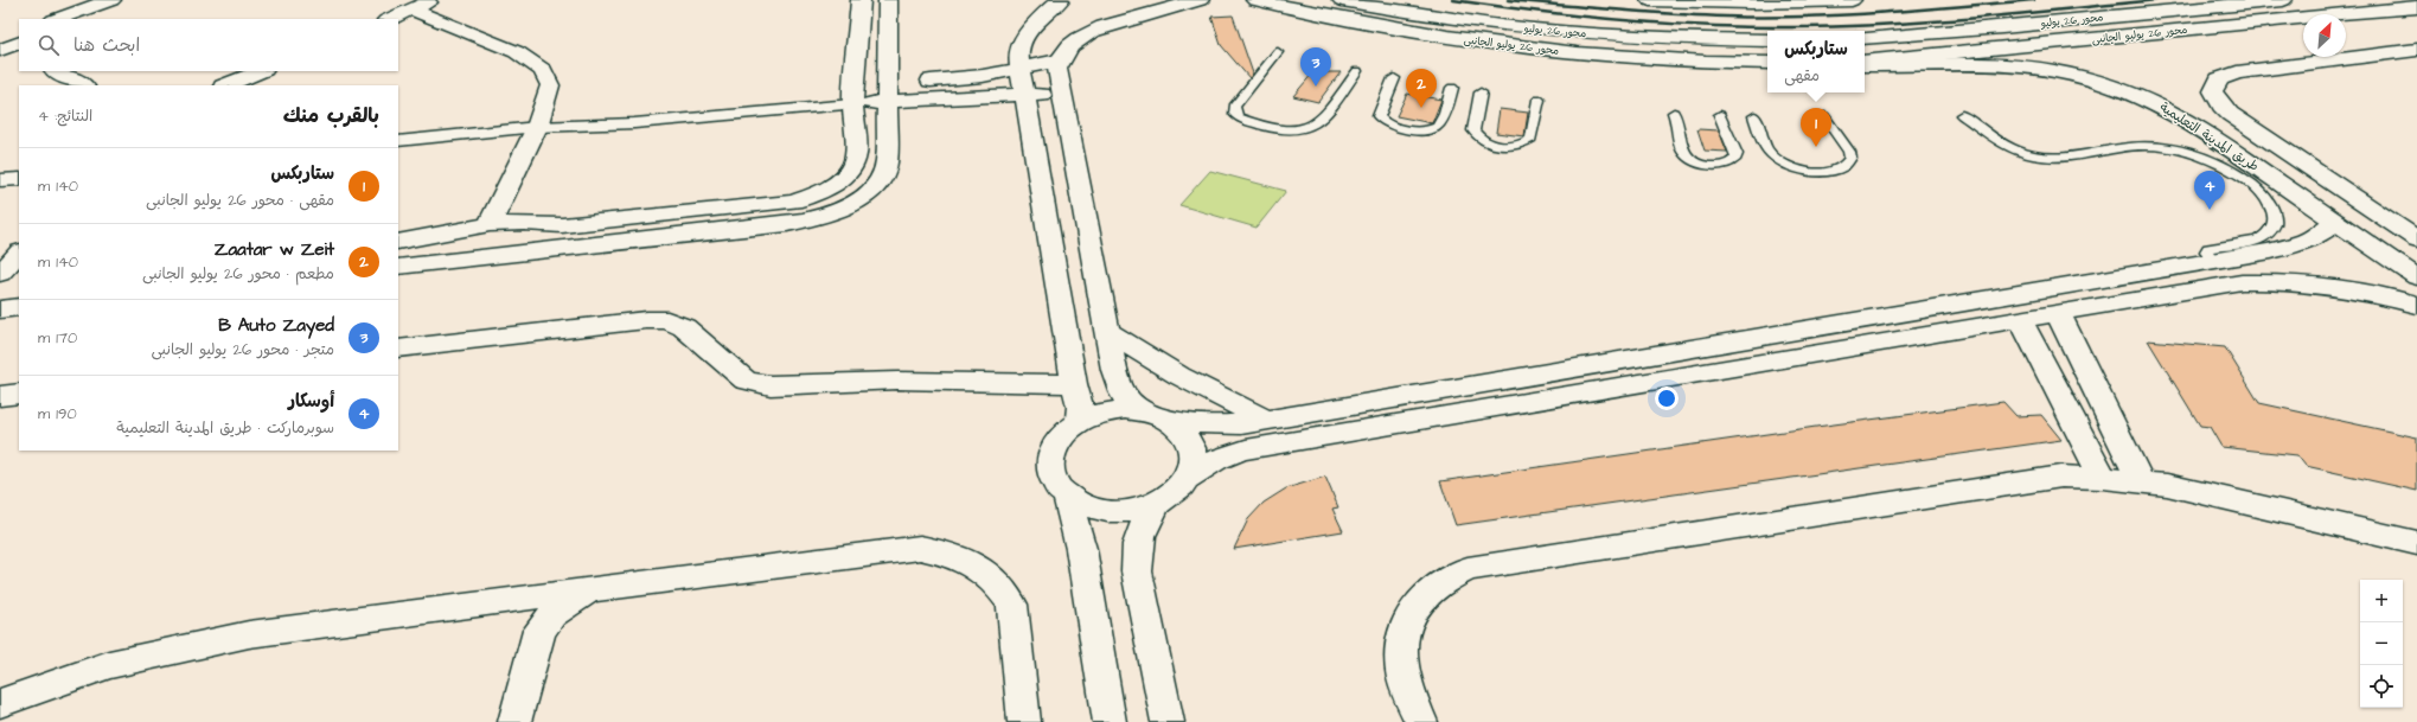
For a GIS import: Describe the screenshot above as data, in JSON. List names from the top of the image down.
{
  "streets": {
    "main road": ["محور 26 يوليو", "محور 26 يوليو الجانبى", "طريق المدينة التعليمية"]
  },
  "north": "top right",
  "page": {
    "search": "ابحث هنا",
    "popup": ["ستاربكس", "مقهى"],
    "pins": [
      "3",
      "2",
      "1",
      "4"
    ],
    "heading": ["بالقرب منك", "النتائج: 4"],
    "list": [
      {
        "mark": "1",
        "name": "ستاربكس",
        "note": "مقهى · محور 26 يوليو الجانبى",
        "value": "140 m"
      },
      {
        "mark": "2",
        "name": "Zaatar w Zeit",
        "note": "مطعم · محور 26 يوليو الجانبى",
        "value": "140 m"
      },
      {
        "mark": "3",
        "name": "B Auto Zayed",
        "note": "متجر · محور 26 يوليو الجانبى",
        "value": "170 m"
      },
      {
        "mark": "4",
        "name": "أوسكار",
        "note": "سوبرماركت · طريق المدينة التعليمية",
        "value": "190 m"
      }
    ],
    "map_buttons": ["+", "−"]
  }
}
